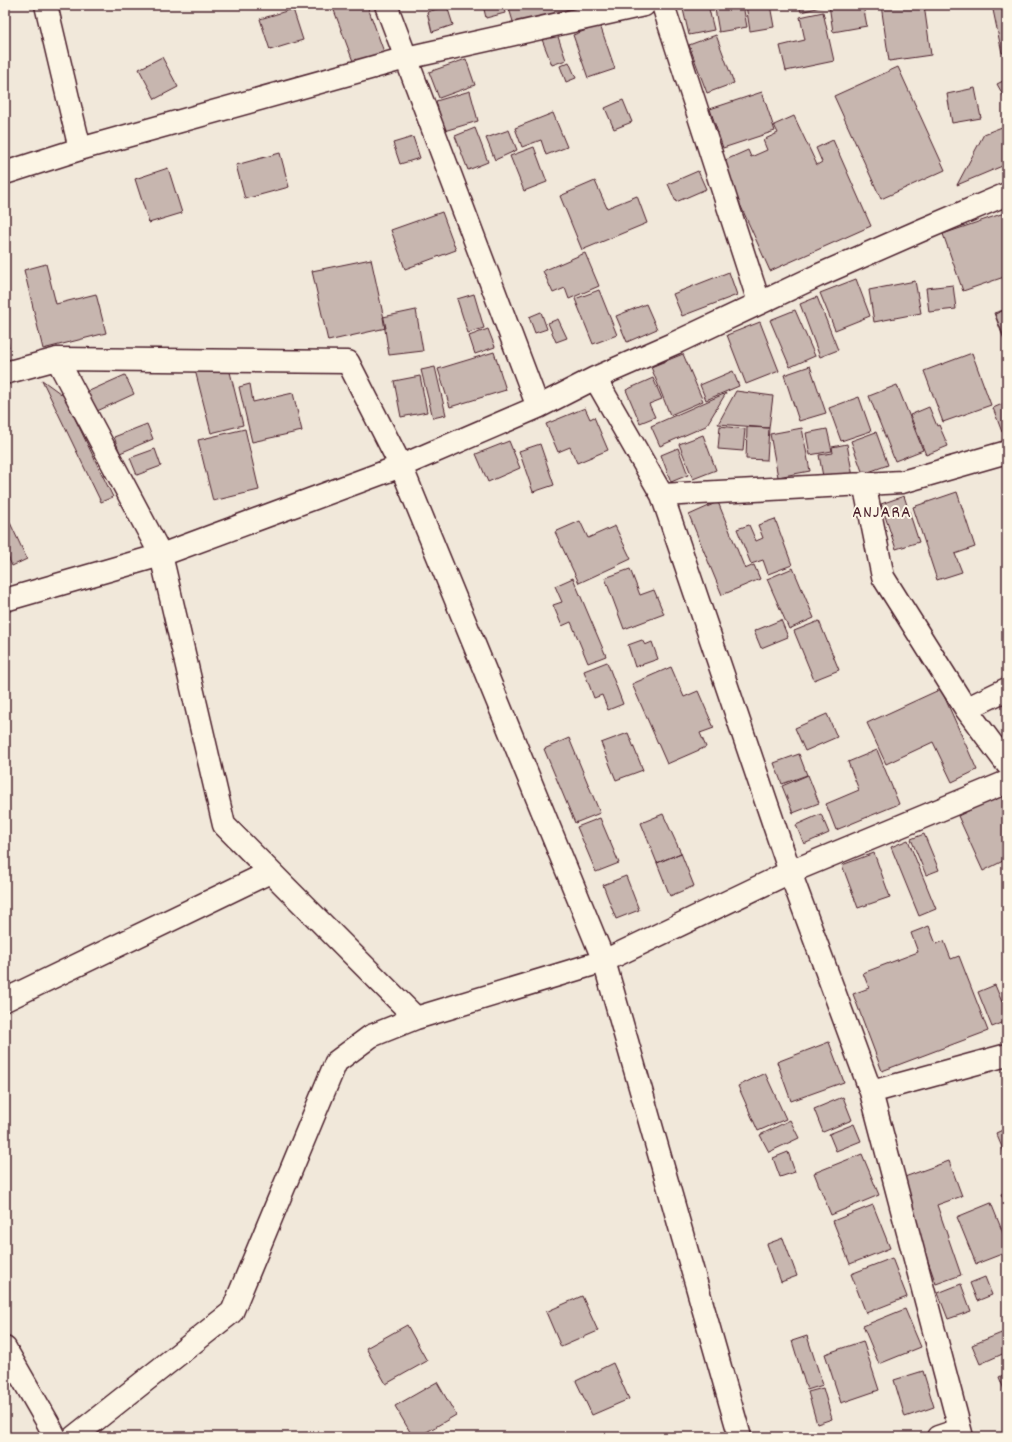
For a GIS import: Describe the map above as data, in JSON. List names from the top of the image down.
{
  "districts": ["ANJARA"]
}
